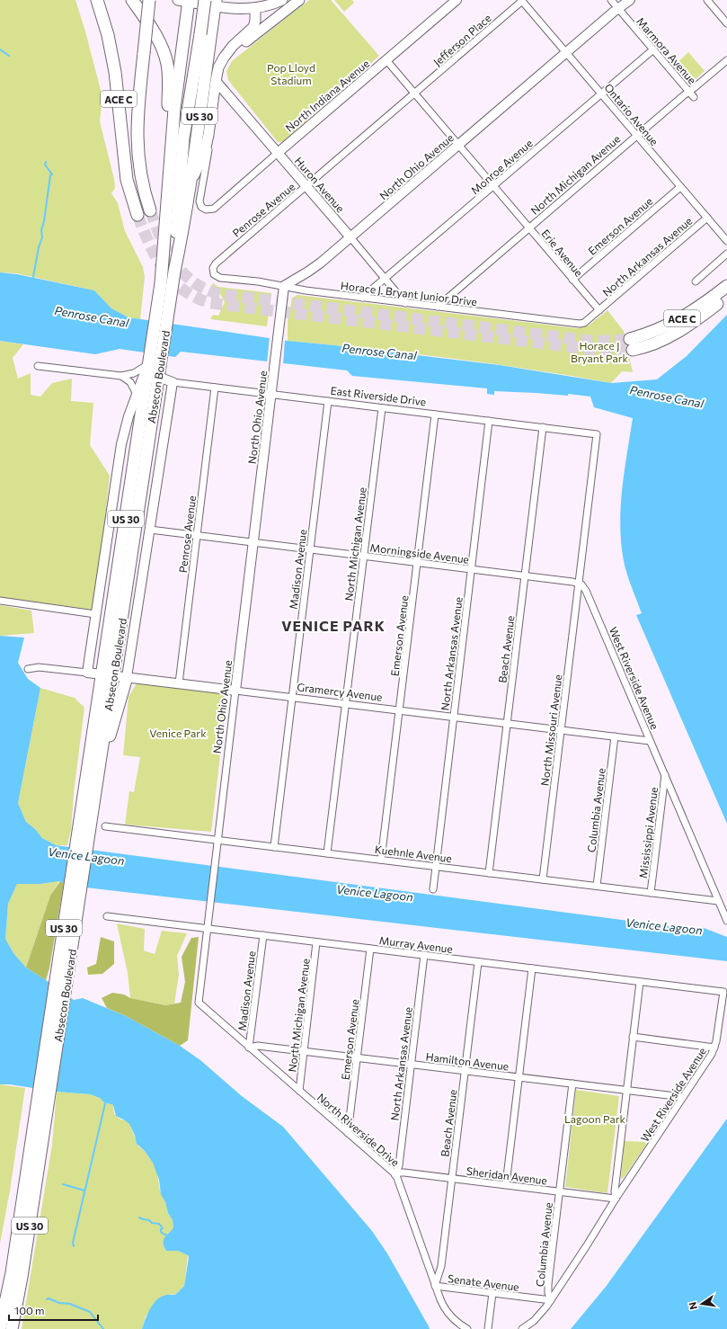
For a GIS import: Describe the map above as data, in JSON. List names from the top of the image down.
{
  "streets": {
    "highway": ["ACE C", "US 30", "Absecon Boulevard"],
    "street": [
      "Jefferson Place",
      "Marmora Avenue",
      "North Indiana Avenue",
      "Ontario Avenue",
      "North Ohio Avenue",
      "Monroe Avenue",
      "North Michigan Avenue",
      "Huron Avenue",
      "Penrose Avenue",
      "Emerson Avenue",
      "Erie Avenue",
      "North Arkansas Avenue",
      "Horace J. Bryant Junior Drive",
      "East Riverside Drive",
      "Morningside Avenue",
      "Madison Avenue",
      "Beach Avenue",
      "West Riverside Avenue",
      "Gramercy Avenue",
      "North Missouri Avenue",
      "Columbia Avenue",
      "Mississippi Avenue",
      "Kuehnle Avenue",
      "Murray Avenue",
      "Hamilton Avenue",
      "North Riverside Drive",
      "Sheridan Avenue",
      "Senate Avenue"
    ]
  },
  "crossings": [
    ["Jefferson Place", "Ontario Avenue"],
    ["Jefferson Place", "Penrose Avenue"],
    ["Jefferson Place", "Erie Avenue"],
    ["Marmora Avenue", "North Ohio Avenue"],
    ["Marmora Avenue", "Monroe Avenue"],
    ["Marmora Avenue", "North Michigan Avenue"],
    ["North Indiana Avenue", "Huron Avenue"],
    ["North Indiana Avenue", "Erie Avenue"],
    ["Ontario Avenue", "North Ohio Avenue"],
    ["Ontario Avenue", "Monroe Avenue"],
    ["Ontario Avenue", "North Michigan Avenue"],
    ["Ontario Avenue", "Emerson Avenue"],
    ["Ontario Avenue", "North Arkansas Avenue"],
    ["North Ohio Avenue", "Huron Avenue"],
    ["North Ohio Avenue", "Erie Avenue"],
    ["North Ohio Avenue", "Horace J. Bryant Junior Drive"],
    ["North Ohio Avenue", "East Riverside Drive"],
    ["North Ohio Avenue", "Morningside Avenue"],
    ["North Ohio Avenue", "Gramercy Avenue"],
    ["North Ohio Avenue", "Kuehnle Avenue"],
    ["North Ohio Avenue", "Murray Avenue"],
    ["North Ohio Avenue", "North Riverside Drive"],
    ["Monroe Avenue", "Huron Avenue"],
    ["Monroe Avenue", "Erie Avenue"],
    ["Monroe Avenue", "Horace J. Bryant Junior Drive"],
    ["North Michigan Avenue", "Erie Avenue"],
    ["North Michigan Avenue", "Horace J. Bryant Junior Drive"],
    ["North Michigan Avenue", "East Riverside Drive"],
    ["North Michigan Avenue", "Morningside Avenue"],
    ["North Michigan Avenue", "Gramercy Avenue"],
    ["North Michigan Avenue", "Kuehnle Avenue"],
    ["North Michigan Avenue", "Murray Avenue"],
    ["North Michigan Avenue", "Hamilton Avenue"],
    ["North Michigan Avenue", "North Riverside Drive"],
    ["Huron Avenue", "Penrose Avenue"],
    ["Huron Avenue", "Horace J. Bryant Junior Drive"],
    ["Penrose Avenue", "Erie Avenue"],
    ["Penrose Avenue", "Horace J. Bryant Junior Drive"],
    ["Penrose Avenue", "East Riverside Drive"],
    ["Penrose Avenue", "Morningside Avenue"],
    ["Penrose Avenue", "Gramercy Avenue"],
    ["Emerson Avenue", "Erie Avenue"],
    ["Emerson Avenue", "East Riverside Drive"],
    ["Emerson Avenue", "Morningside Avenue"],
    ["Emerson Avenue", "Gramercy Avenue"],
    ["Emerson Avenue", "Kuehnle Avenue"],
    ["Emerson Avenue", "Murray Avenue"],
    ["Emerson Avenue", "Hamilton Avenue"],
    ["Emerson Avenue", "North Riverside Drive"],
    ["Erie Avenue", "North Arkansas Avenue"],
    ["Erie Avenue", "Horace J. Bryant Junior Drive"],
    ["North Arkansas Avenue", "Horace J. Bryant Junior Drive"],
    ["North Arkansas Avenue", "East Riverside Drive"],
    ["North Arkansas Avenue", "Morningside Avenue"],
    ["North Arkansas Avenue", "Gramercy Avenue"],
    ["North Arkansas Avenue", "Kuehnle Avenue"],
    ["North Arkansas Avenue", "Murray Avenue"],
    ["North Arkansas Avenue", "Hamilton Avenue"],
    ["North Arkansas Avenue", "North Riverside Drive"],
    ["North Arkansas Avenue", "Sheridan Avenue"],
    ["Absecon Boulevard", "East Riverside Drive"],
    ["Absecon Boulevard", "Morningside Avenue"],
    ["Absecon Boulevard", "Gramercy Avenue"],
    ["East Riverside Drive", "Morningside Avenue"],
    ["East Riverside Drive", "Madison Avenue"],
    ["East Riverside Drive", "Beach Avenue"],
    ["East Riverside Drive", "West Riverside Avenue"],
    ["East Riverside Drive", "North Missouri Avenue"],
    ["Morningside Avenue", "Madison Avenue"],
    ["Morningside Avenue", "Beach Avenue"],
    ["Morningside Avenue", "West Riverside Avenue"],
    ["Morningside Avenue", "North Missouri Avenue"],
    ["Madison Avenue", "Gramercy Avenue"],
    ["Madison Avenue", "Kuehnle Avenue"],
    ["Madison Avenue", "Murray Avenue"],
    ["Madison Avenue", "Hamilton Avenue"],
    ["Madison Avenue", "North Riverside Drive"],
    ["Beach Avenue", "Gramercy Avenue"],
    ["Beach Avenue", "Kuehnle Avenue"],
    ["Beach Avenue", "Murray Avenue"],
    ["Beach Avenue", "Hamilton Avenue"],
    ["Beach Avenue", "North Riverside Drive"],
    ["Beach Avenue", "Sheridan Avenue"],
    ["Beach Avenue", "Senate Avenue"],
    ["West Riverside Avenue", "Gramercy Avenue"],
    ["West Riverside Avenue", "North Missouri Avenue"],
    ["West Riverside Avenue", "Columbia Avenue"],
    ["West Riverside Avenue", "Mississippi Avenue"],
    ["West Riverside Avenue", "Kuehnle Avenue"],
    ["West Riverside Avenue", "Murray Avenue"],
    ["West Riverside Avenue", "Hamilton Avenue"],
    ["West Riverside Avenue", "Sheridan Avenue"],
    ["West Riverside Avenue", "Senate Avenue"],
    ["Gramercy Avenue", "North Missouri Avenue"],
    ["Gramercy Avenue", "Columbia Avenue"],
    ["North Missouri Avenue", "Kuehnle Avenue"],
    ["Columbia Avenue", "Kuehnle Avenue"],
    ["Columbia Avenue", "Hamilton Avenue"],
    ["Columbia Avenue", "Sheridan Avenue"],
    ["Columbia Avenue", "Senate Avenue"],
    ["Mississippi Avenue", "Kuehnle Avenue"],
    ["Hamilton Avenue", "North Riverside Drive"],
    ["North Riverside Drive", "Sheridan Avenue"],
    ["North Riverside Drive", "Senate Avenue"]
  ],
  "districts": ["VENICE PARK"],
  "water": ["Penrose Canal", "Venice Lagoon"],
  "parks": [
    "Pop Lloyd Stadium",
    "Horace J Bryant Park",
    "Venice Park",
    "Lagoon Park"
  ],
  "scale_bar": "100 m",
  "north": "left"
}
